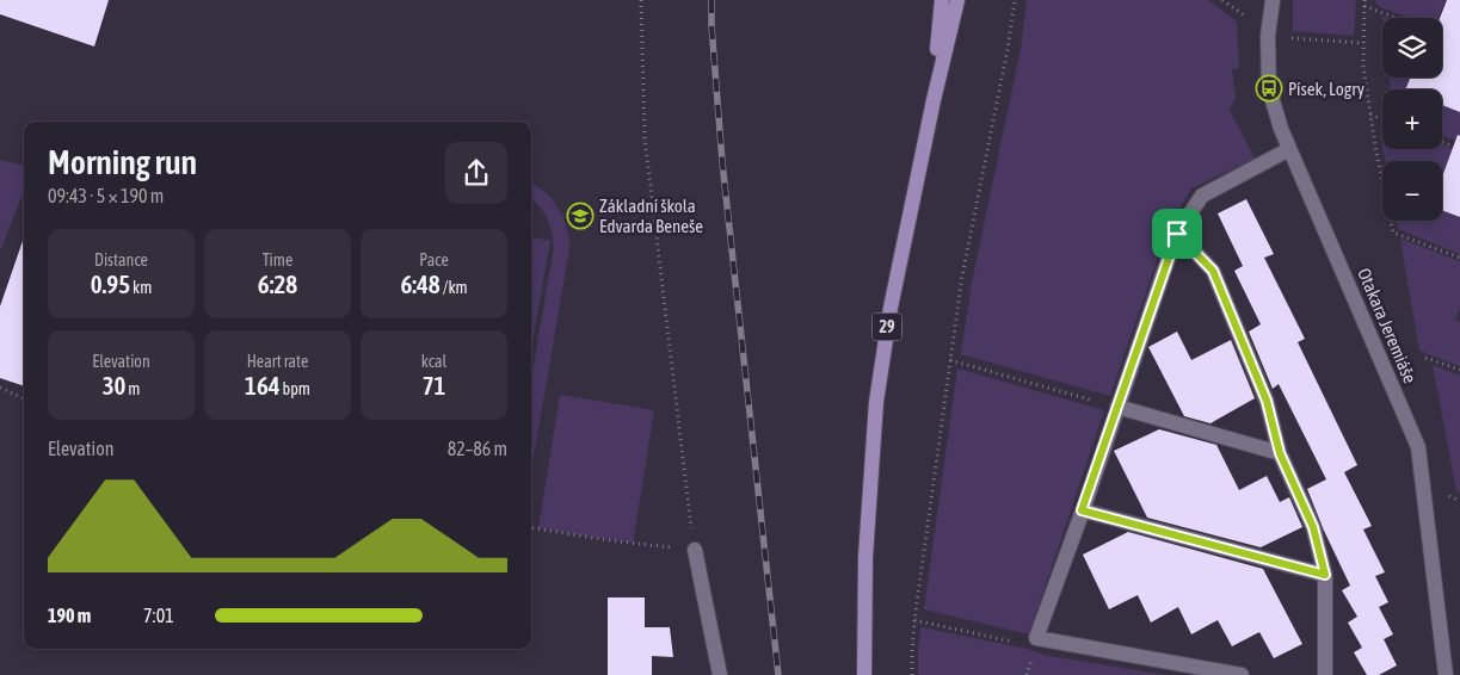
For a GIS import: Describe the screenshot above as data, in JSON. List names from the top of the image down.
{
  "streets": {
    "main road": ["29"],
    "street": ["Otakara Jeremiáše"]
  },
  "places": {
    "bus stop": ["Písek, Logry"],
    "school or university": ["Základní škola Edvarda Beneše"]
  },
  "page": {
    "map_buttons": ["+", "−"],
    "heading": ["Morning run", "09:43 · 5 × 190 m"],
    "stats": [
      ["Distance", "0.95 km"],
      ["Time", "6:28"],
      ["Pace", "6:48 /km"],
      ["Elevation", "30 m"],
      ["Heart rate", "164 bpm"],
      ["kcal", "71"]
    ],
    "chart": ["Elevation", "82–86 m"],
    "list": [
      {
        "name": "190 m",
        "note": "7:01"
      }
    ]
  }
}
